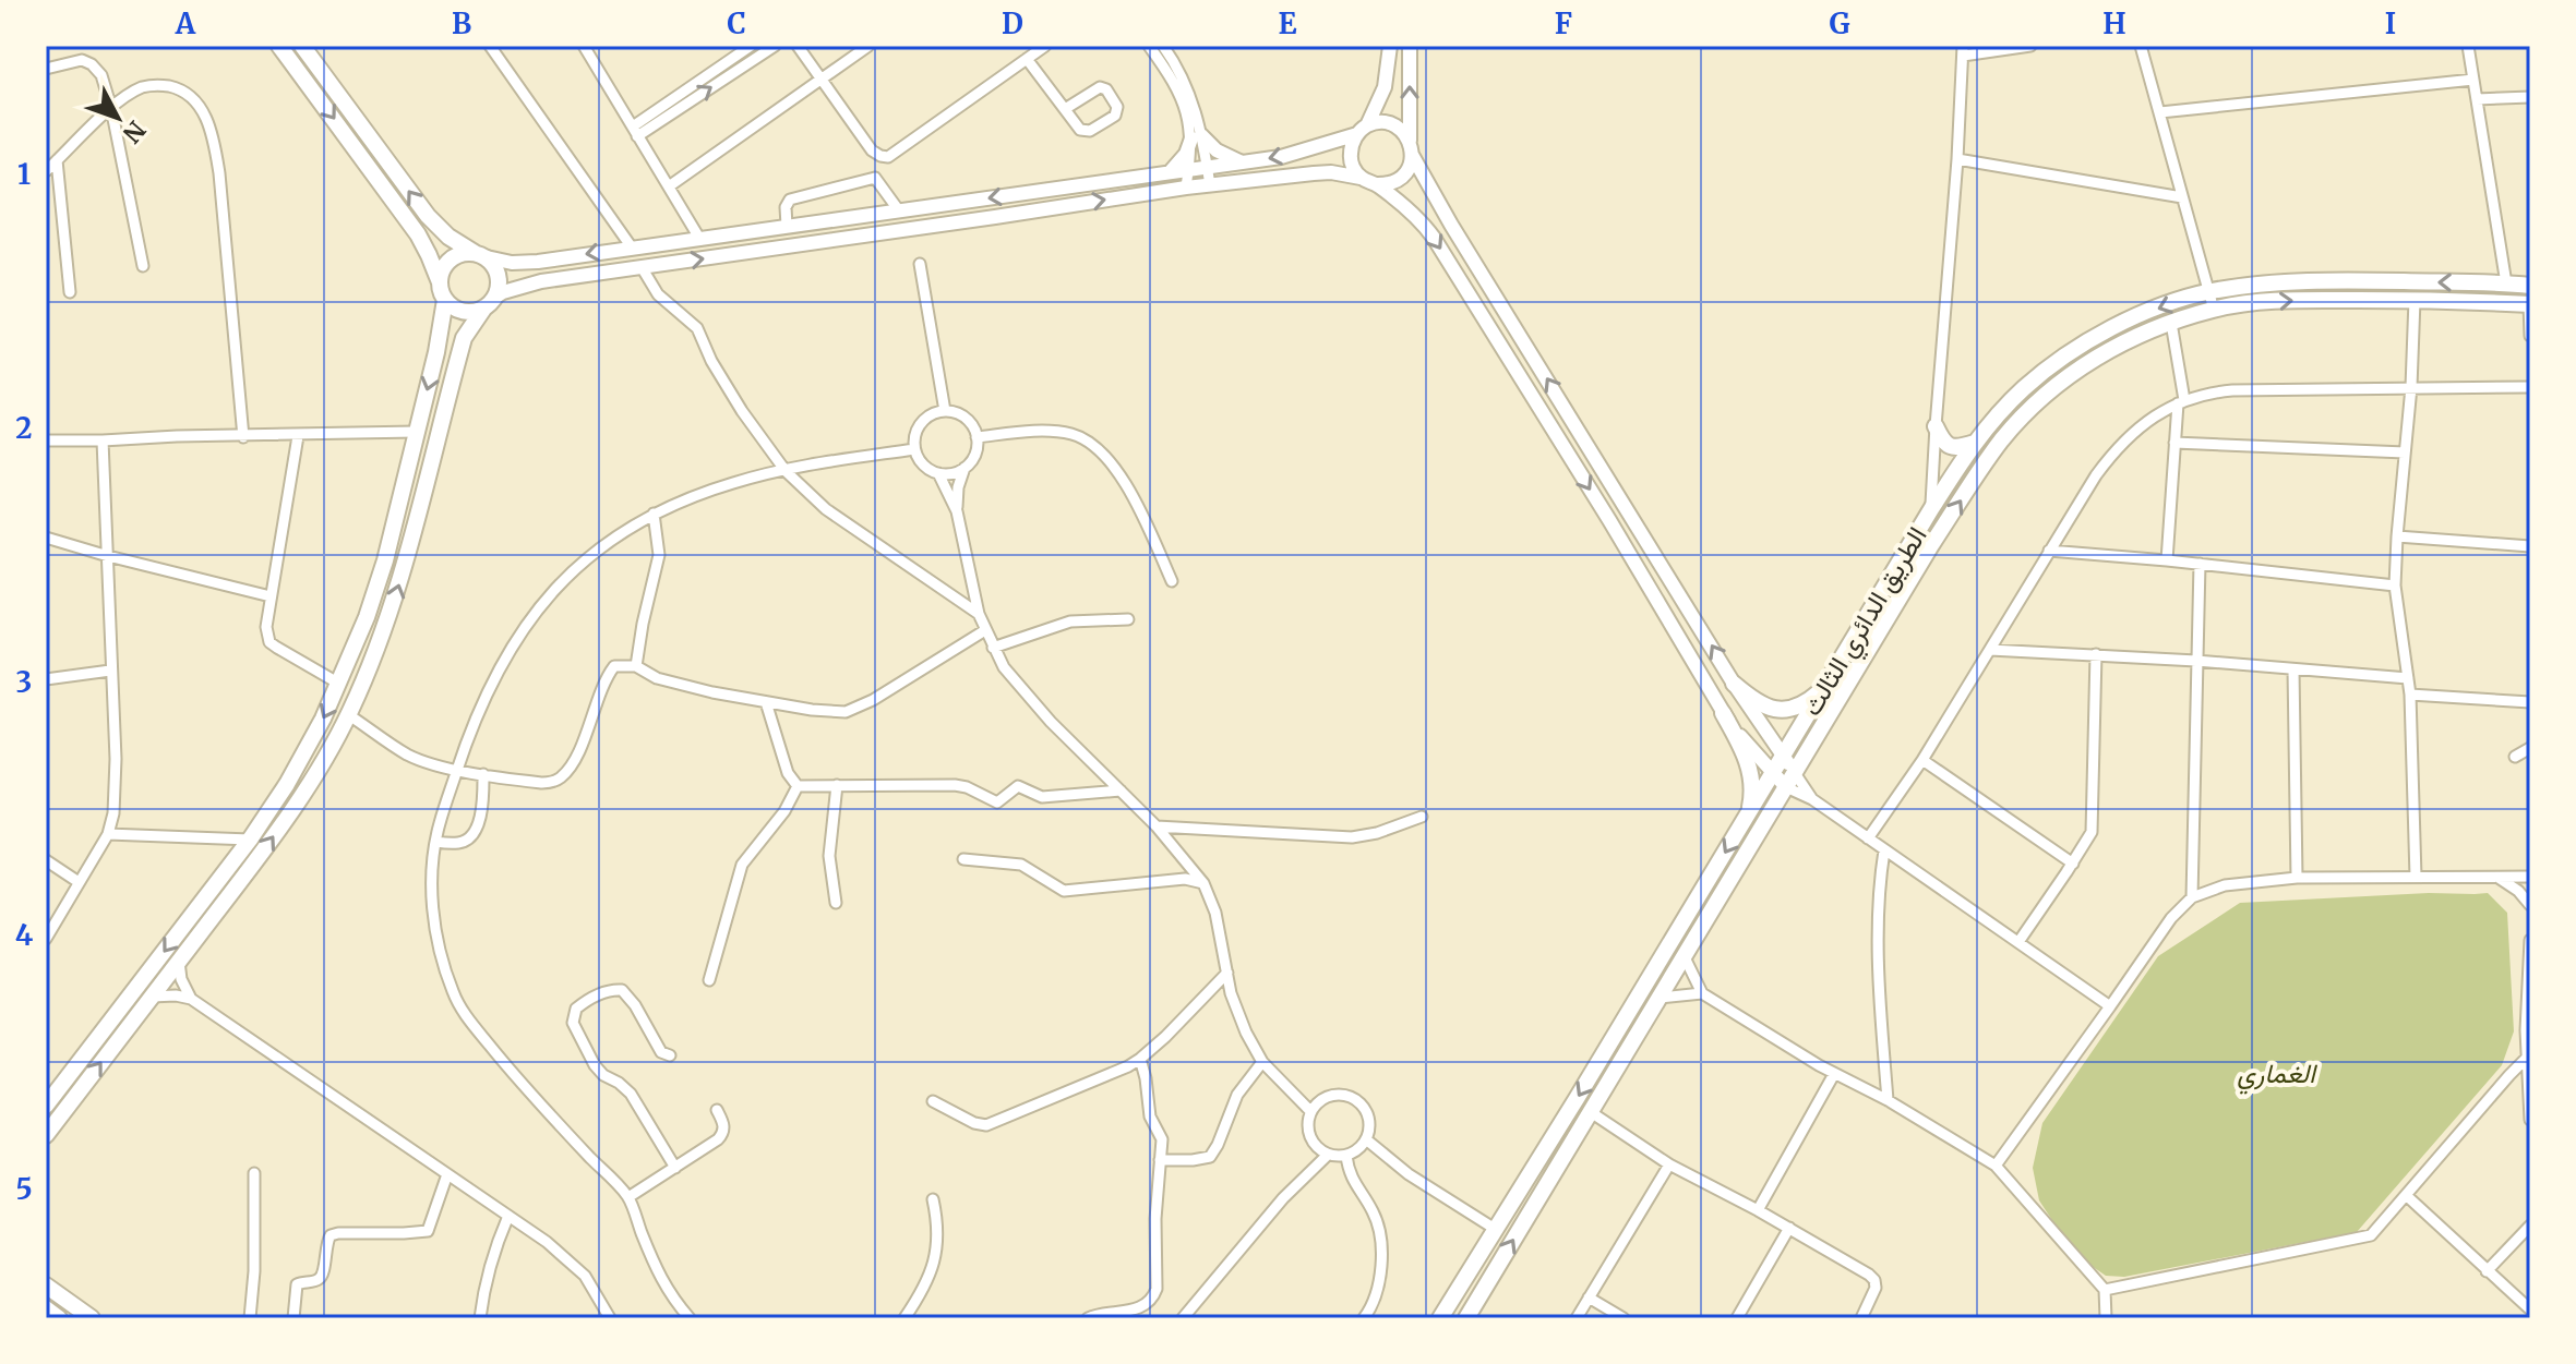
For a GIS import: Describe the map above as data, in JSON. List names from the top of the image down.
{
  "streets": {
    "main road": ["الطريق الدائري الثالث"]
  },
  "parks": ["الغماري"],
  "north": "bottom right",
  "grid": {
    "columns": [
      "A",
      "B",
      "C",
      "D",
      "E",
      "F",
      "G",
      "H",
      "I"
    ],
    "rows": [
      "1",
      "2",
      "3",
      "4",
      "5"
    ]
  }
}
